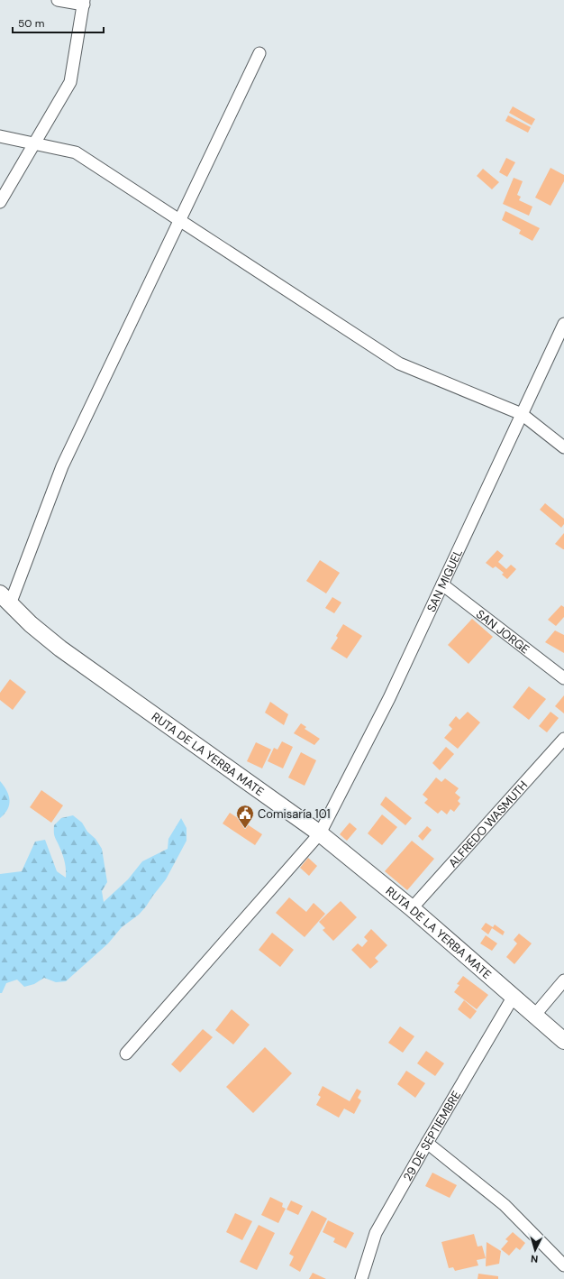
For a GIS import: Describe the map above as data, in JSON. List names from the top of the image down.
{
  "streets": {
    "main road": ["RUTA DE LA YERBA MATE"],
    "street": [
      "SAN MIGUEL",
      "SAN JORGE",
      "ALFREDO WASMUTH",
      "29 DE SEPTIEMBRE"
    ]
  },
  "crossings": [
    ["SAN MIGUEL", "SAN JORGE"],
    ["SAN MIGUEL", "RUTA DE LA YERBA MATE"],
    ["RUTA DE LA YERBA MATE", "ALFREDO WASMUTH"],
    ["RUTA DE LA YERBA MATE", "29 DE SEPTIEMBRE"]
  ],
  "places": {
    "public building": ["Comisaría 101"]
  },
  "scale_bar": "50 m",
  "north": "bottom"
}
